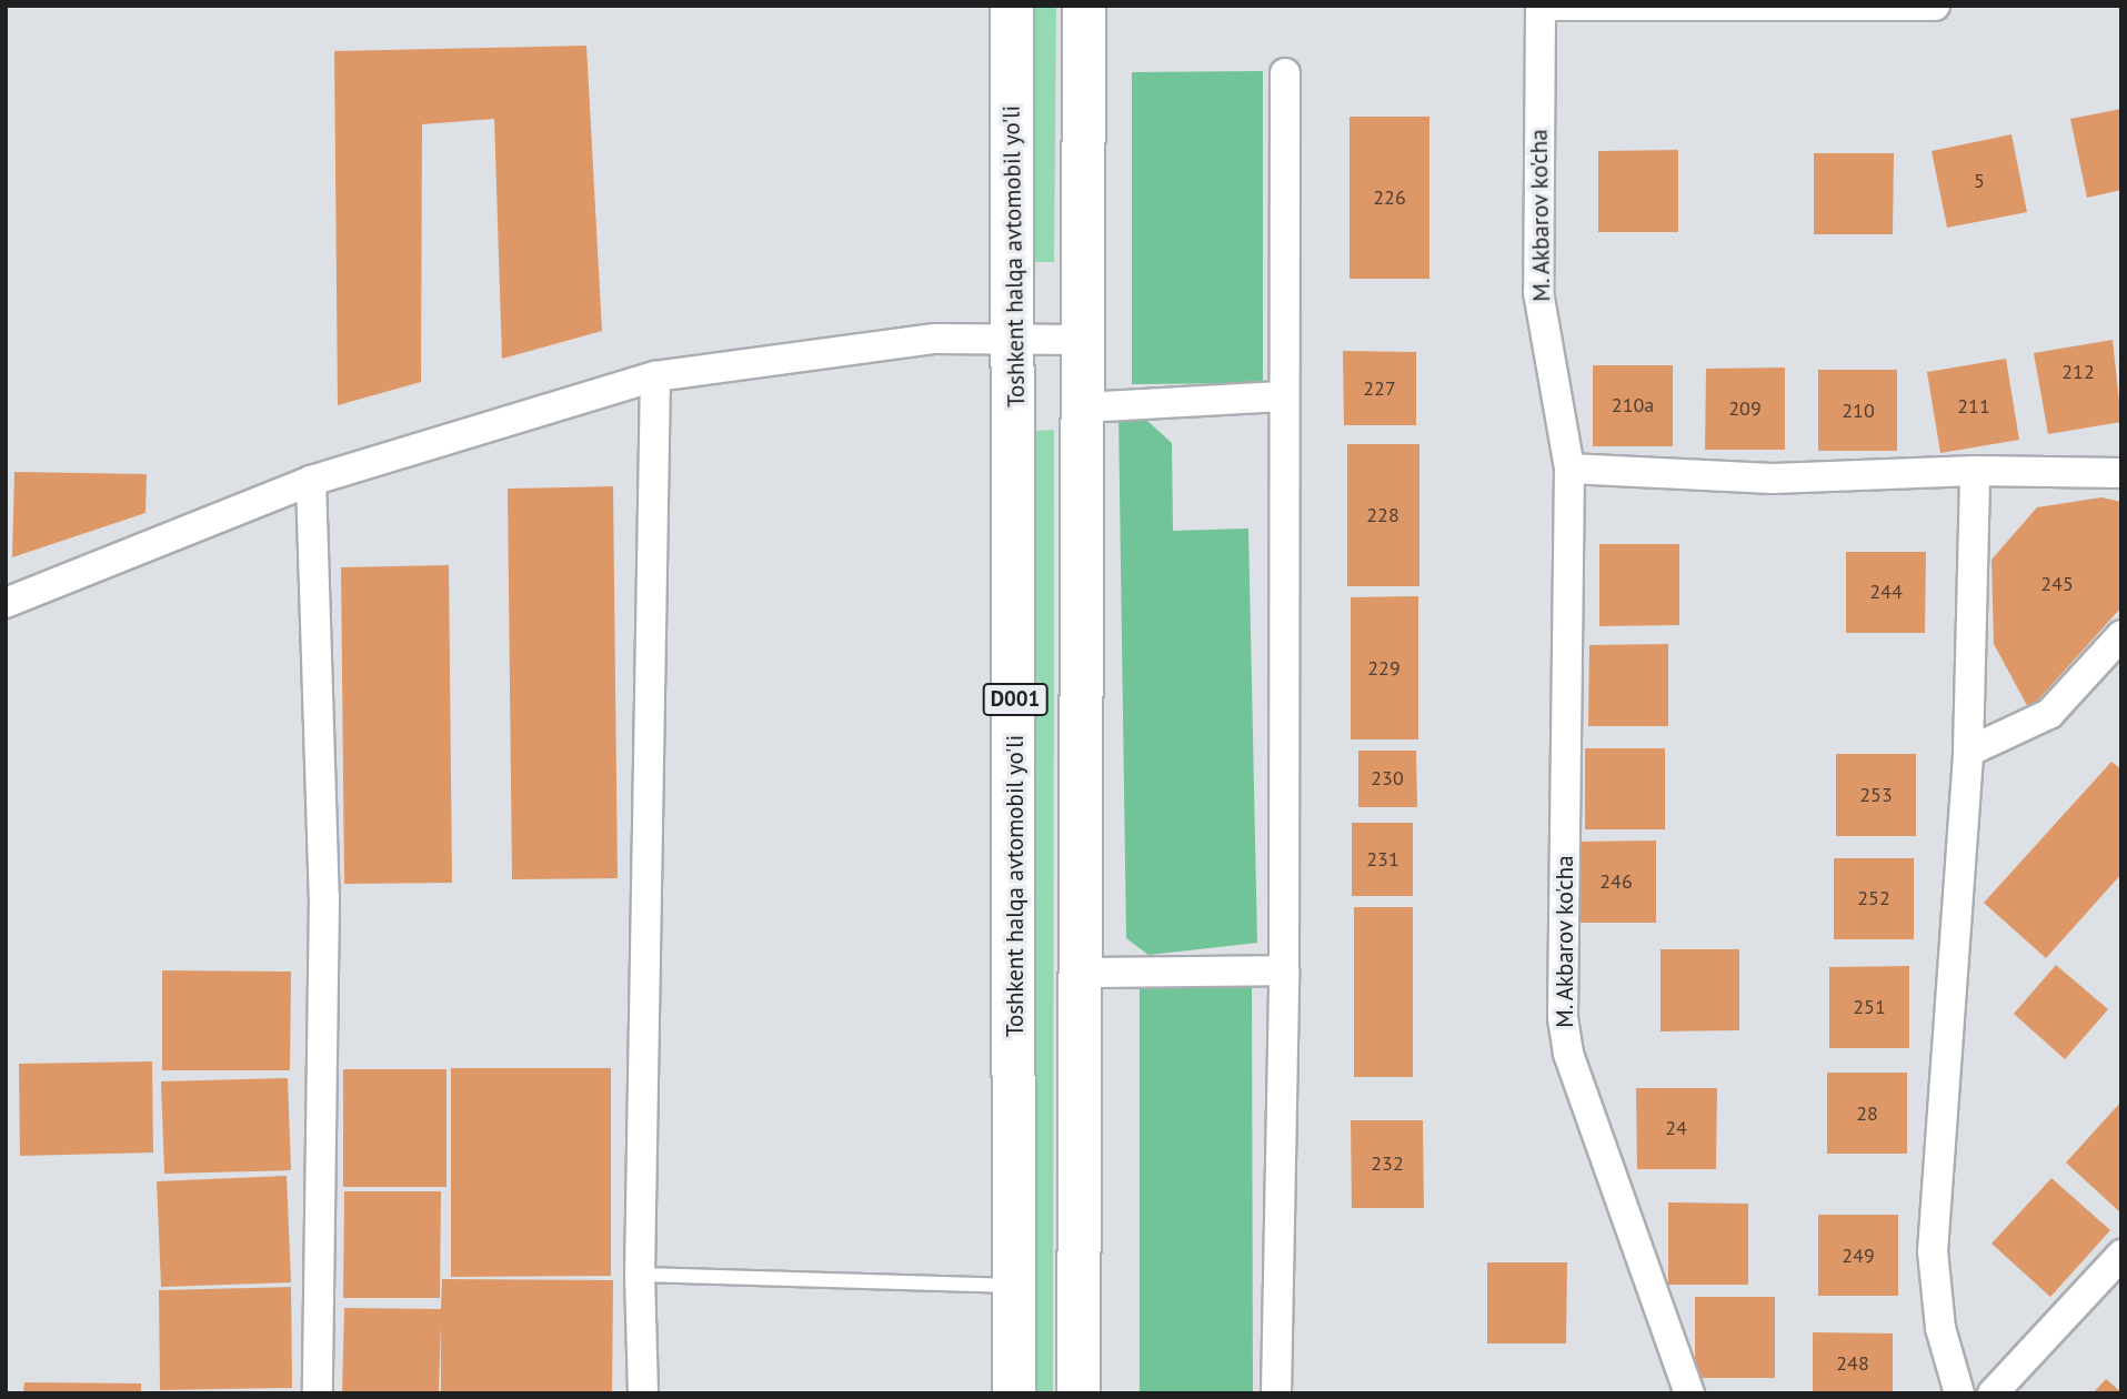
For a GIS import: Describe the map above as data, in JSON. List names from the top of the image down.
{
  "streets": {
    "highway": ["Toshkent halqa avtomobil yo'li", "D001"],
    "street": ["M. Akbarov ko'cha"]
  },
  "house_numbers": [
    "5",
    "226",
    "212",
    "227",
    "210а",
    "211",
    "209",
    "210",
    "228",
    "245",
    "244",
    "229",
    "230",
    "253",
    "231",
    "246",
    "252",
    "251",
    "28",
    "24",
    "232",
    "249",
    "248"
  ]
}
